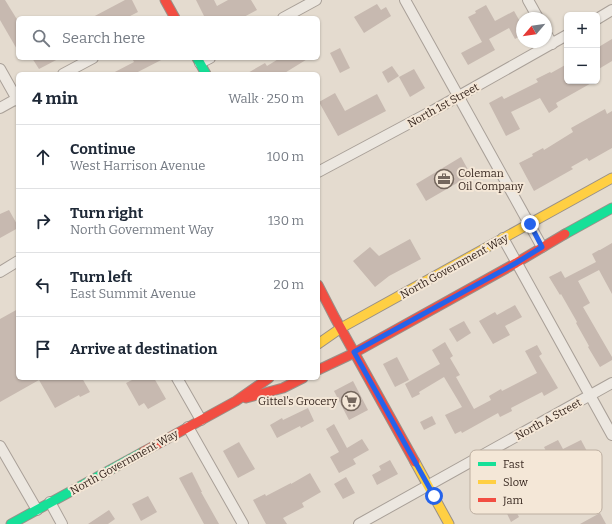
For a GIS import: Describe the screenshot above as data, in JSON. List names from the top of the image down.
{
  "streets": {
    "main road": ["North Government Way"],
    "street": ["North 1st Street", "North A Street"]
  },
  "places": {
    "office": ["Coleman Oil Company"],
    "supermarket": ["Gittel's Grocery"]
  },
  "legend": ["Fast", "Slow", "Jam"],
  "north": "bottom left",
  "page": {
    "map_buttons": ["+", "−"],
    "search": "Search here",
    "heading": ["4 min", "Walk · 250 m"],
    "list": [
      ["Continue", "West Harrison Avenue", "100 m"],
      ["Turn right", "North Government Way", "130 m"],
      ["Turn left", "East Summit Avenue", "20 m"],
      "Arrive at destination"
    ]
  }
}
